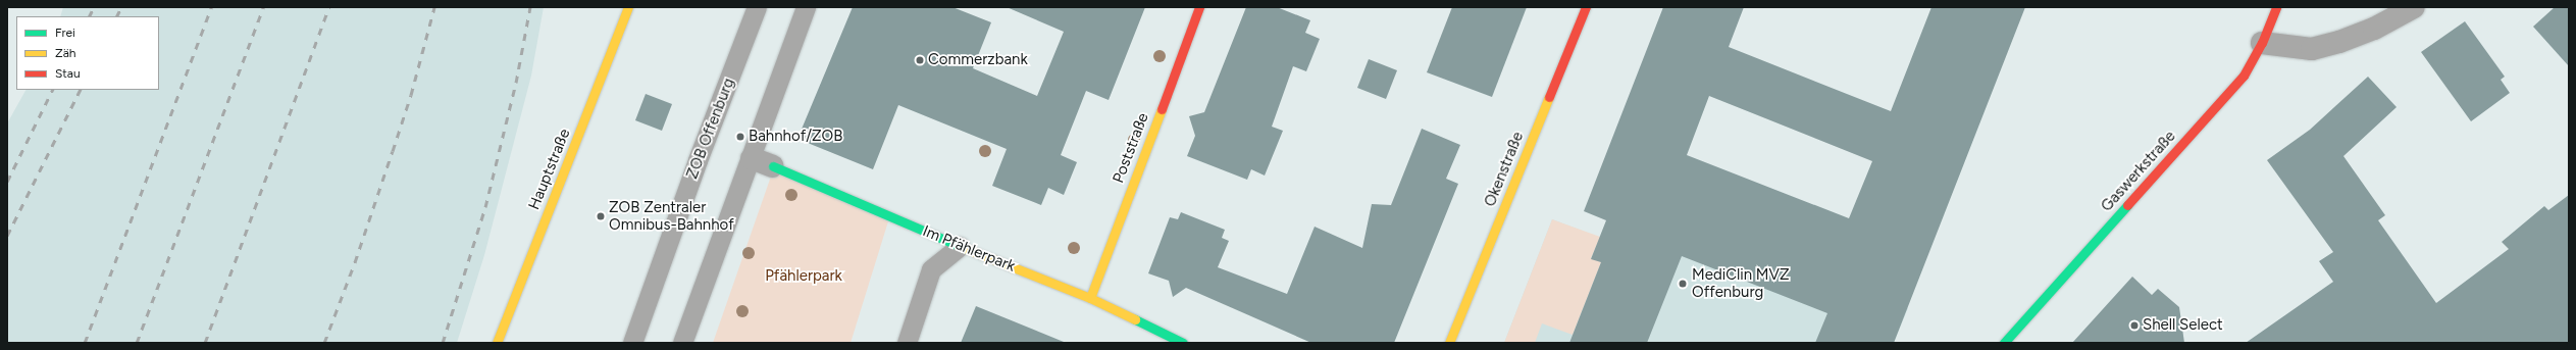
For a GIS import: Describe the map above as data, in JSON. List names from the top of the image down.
{
  "streets": {
    "street": [
      "Poststraße",
      "Hauptstraße",
      "Okenstraße",
      "Gaswerkstraße",
      "Im Pfählerpark"
    ],
    "lane": ["ZOB Offenburg"]
  },
  "crossings": [
    ["Poststraße", "Im Pfählerpark"]
  ],
  "parks": ["Pfählerpark"],
  "places": [
    "Commerzbank",
    "Bahnhof/ZOB",
    "ZOB Zentraler Omnibus-Bahnhof",
    "MediClin MVZ Offenburg",
    "Shell Select"
  ],
  "legend": ["Frei", "Zäh", "Stau"]
}
